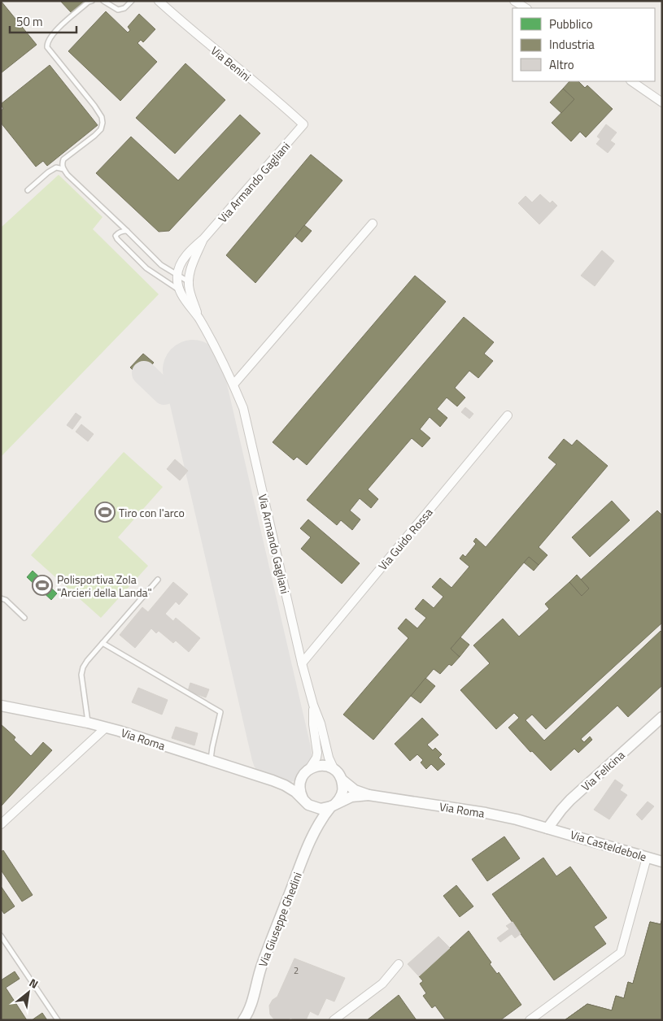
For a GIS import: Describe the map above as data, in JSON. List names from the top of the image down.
{
  "streets": {
    "street": [
      "Via Benini",
      "Via Armando Gagliani",
      "Via Guido Rossa",
      "Via Roma",
      "Via Felicina",
      "Via Casteldebole",
      "Via Giuseppe Ghedini"
    ]
  },
  "crossings": [
    ["Via Benini", "Via Armando Gagliani"],
    ["Via Armando Gagliani", "Via Guido Rossa"],
    ["Via Armando Gagliani", "Via Roma"],
    ["Via Armando Gagliani", "Via Giuseppe Ghedini"],
    ["Via Roma", "Via Felicina"],
    ["Via Roma", "Via Casteldebole"],
    ["Via Roma", "Via Giuseppe Ghedini"],
    ["Via Felicina", "Via Casteldebole"]
  ],
  "places": {
    "sports": ["Tiro con l'arco", "Polisportiva Zola \"Arcieri della Landa\""]
  },
  "house_numbers": ["2"],
  "legend": ["Pubblico", "Industria", "Altro"],
  "scale_bar": "50 m",
  "north": "top right"
}
